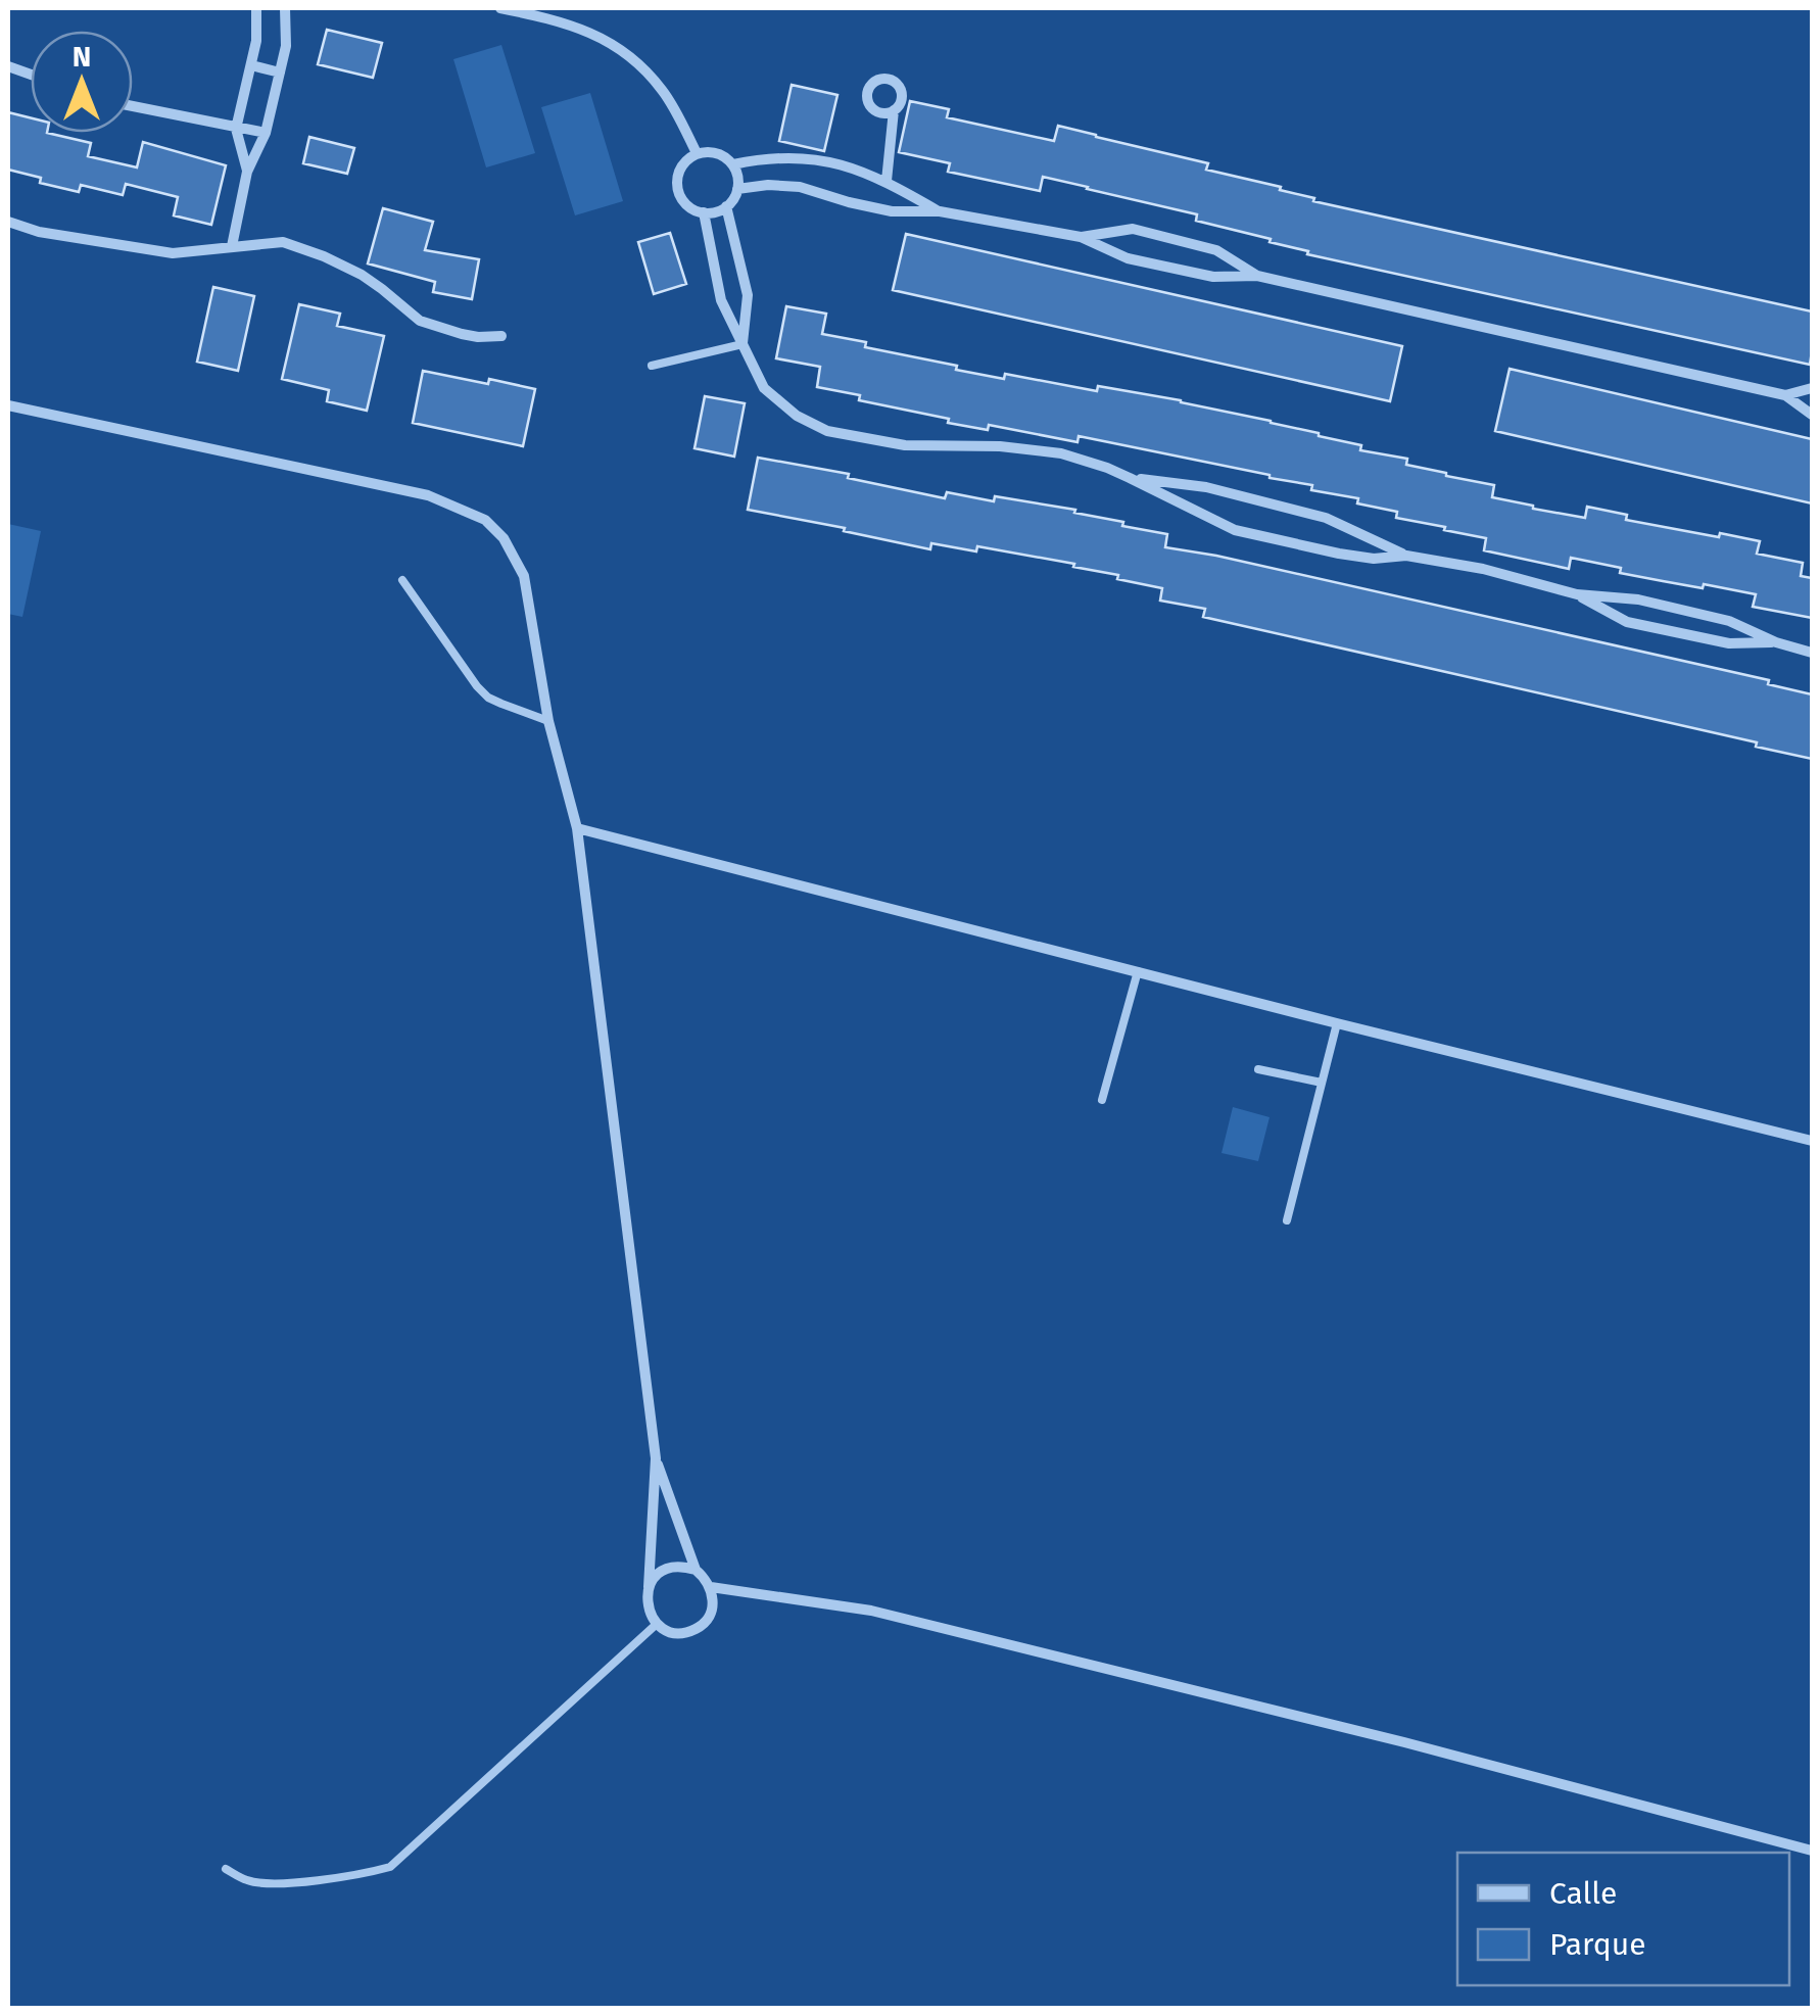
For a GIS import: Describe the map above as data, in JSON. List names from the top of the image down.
{
  "legend": ["Calle", "Parque"],
  "north": "top"
}
